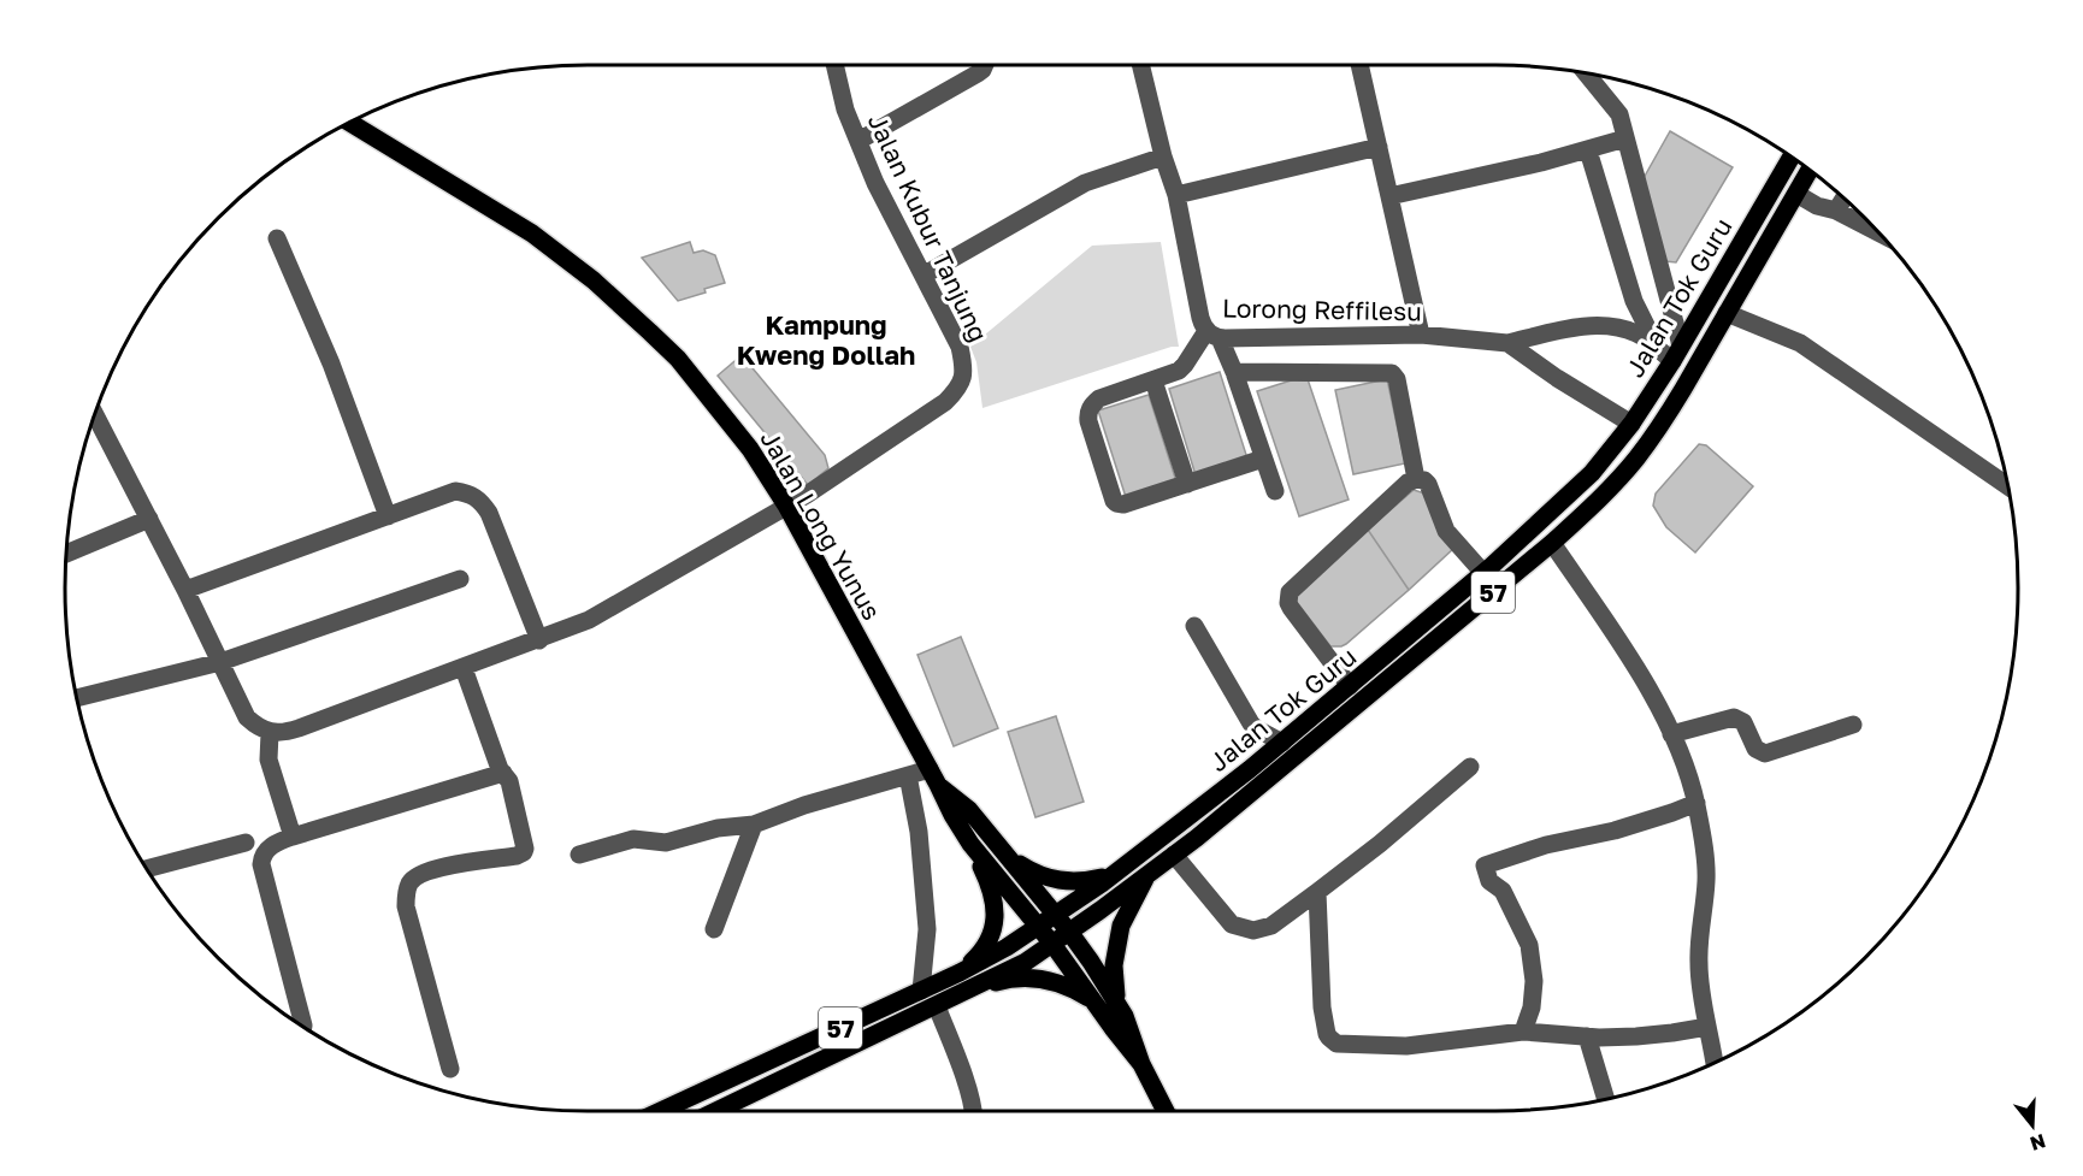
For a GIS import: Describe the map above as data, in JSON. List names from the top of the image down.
{
  "streets": {
    "main road": ["Jalan Tok Guru", "Jalan Long Yunus", "57"],
    "street": ["Jalan Kubur Tanjung", "Lorong Reffilesu"]
  },
  "crossings": [
    ["Jalan Kubur Tanjung", "Jalan Long Yunus"],
    ["Jalan Tok Guru", "Lorong Reffilesu"],
    ["Jalan Tok Guru", "Jalan Long Yunus"]
  ],
  "districts": ["Kampung Kweng Dollah"],
  "north": "bottom"
}
